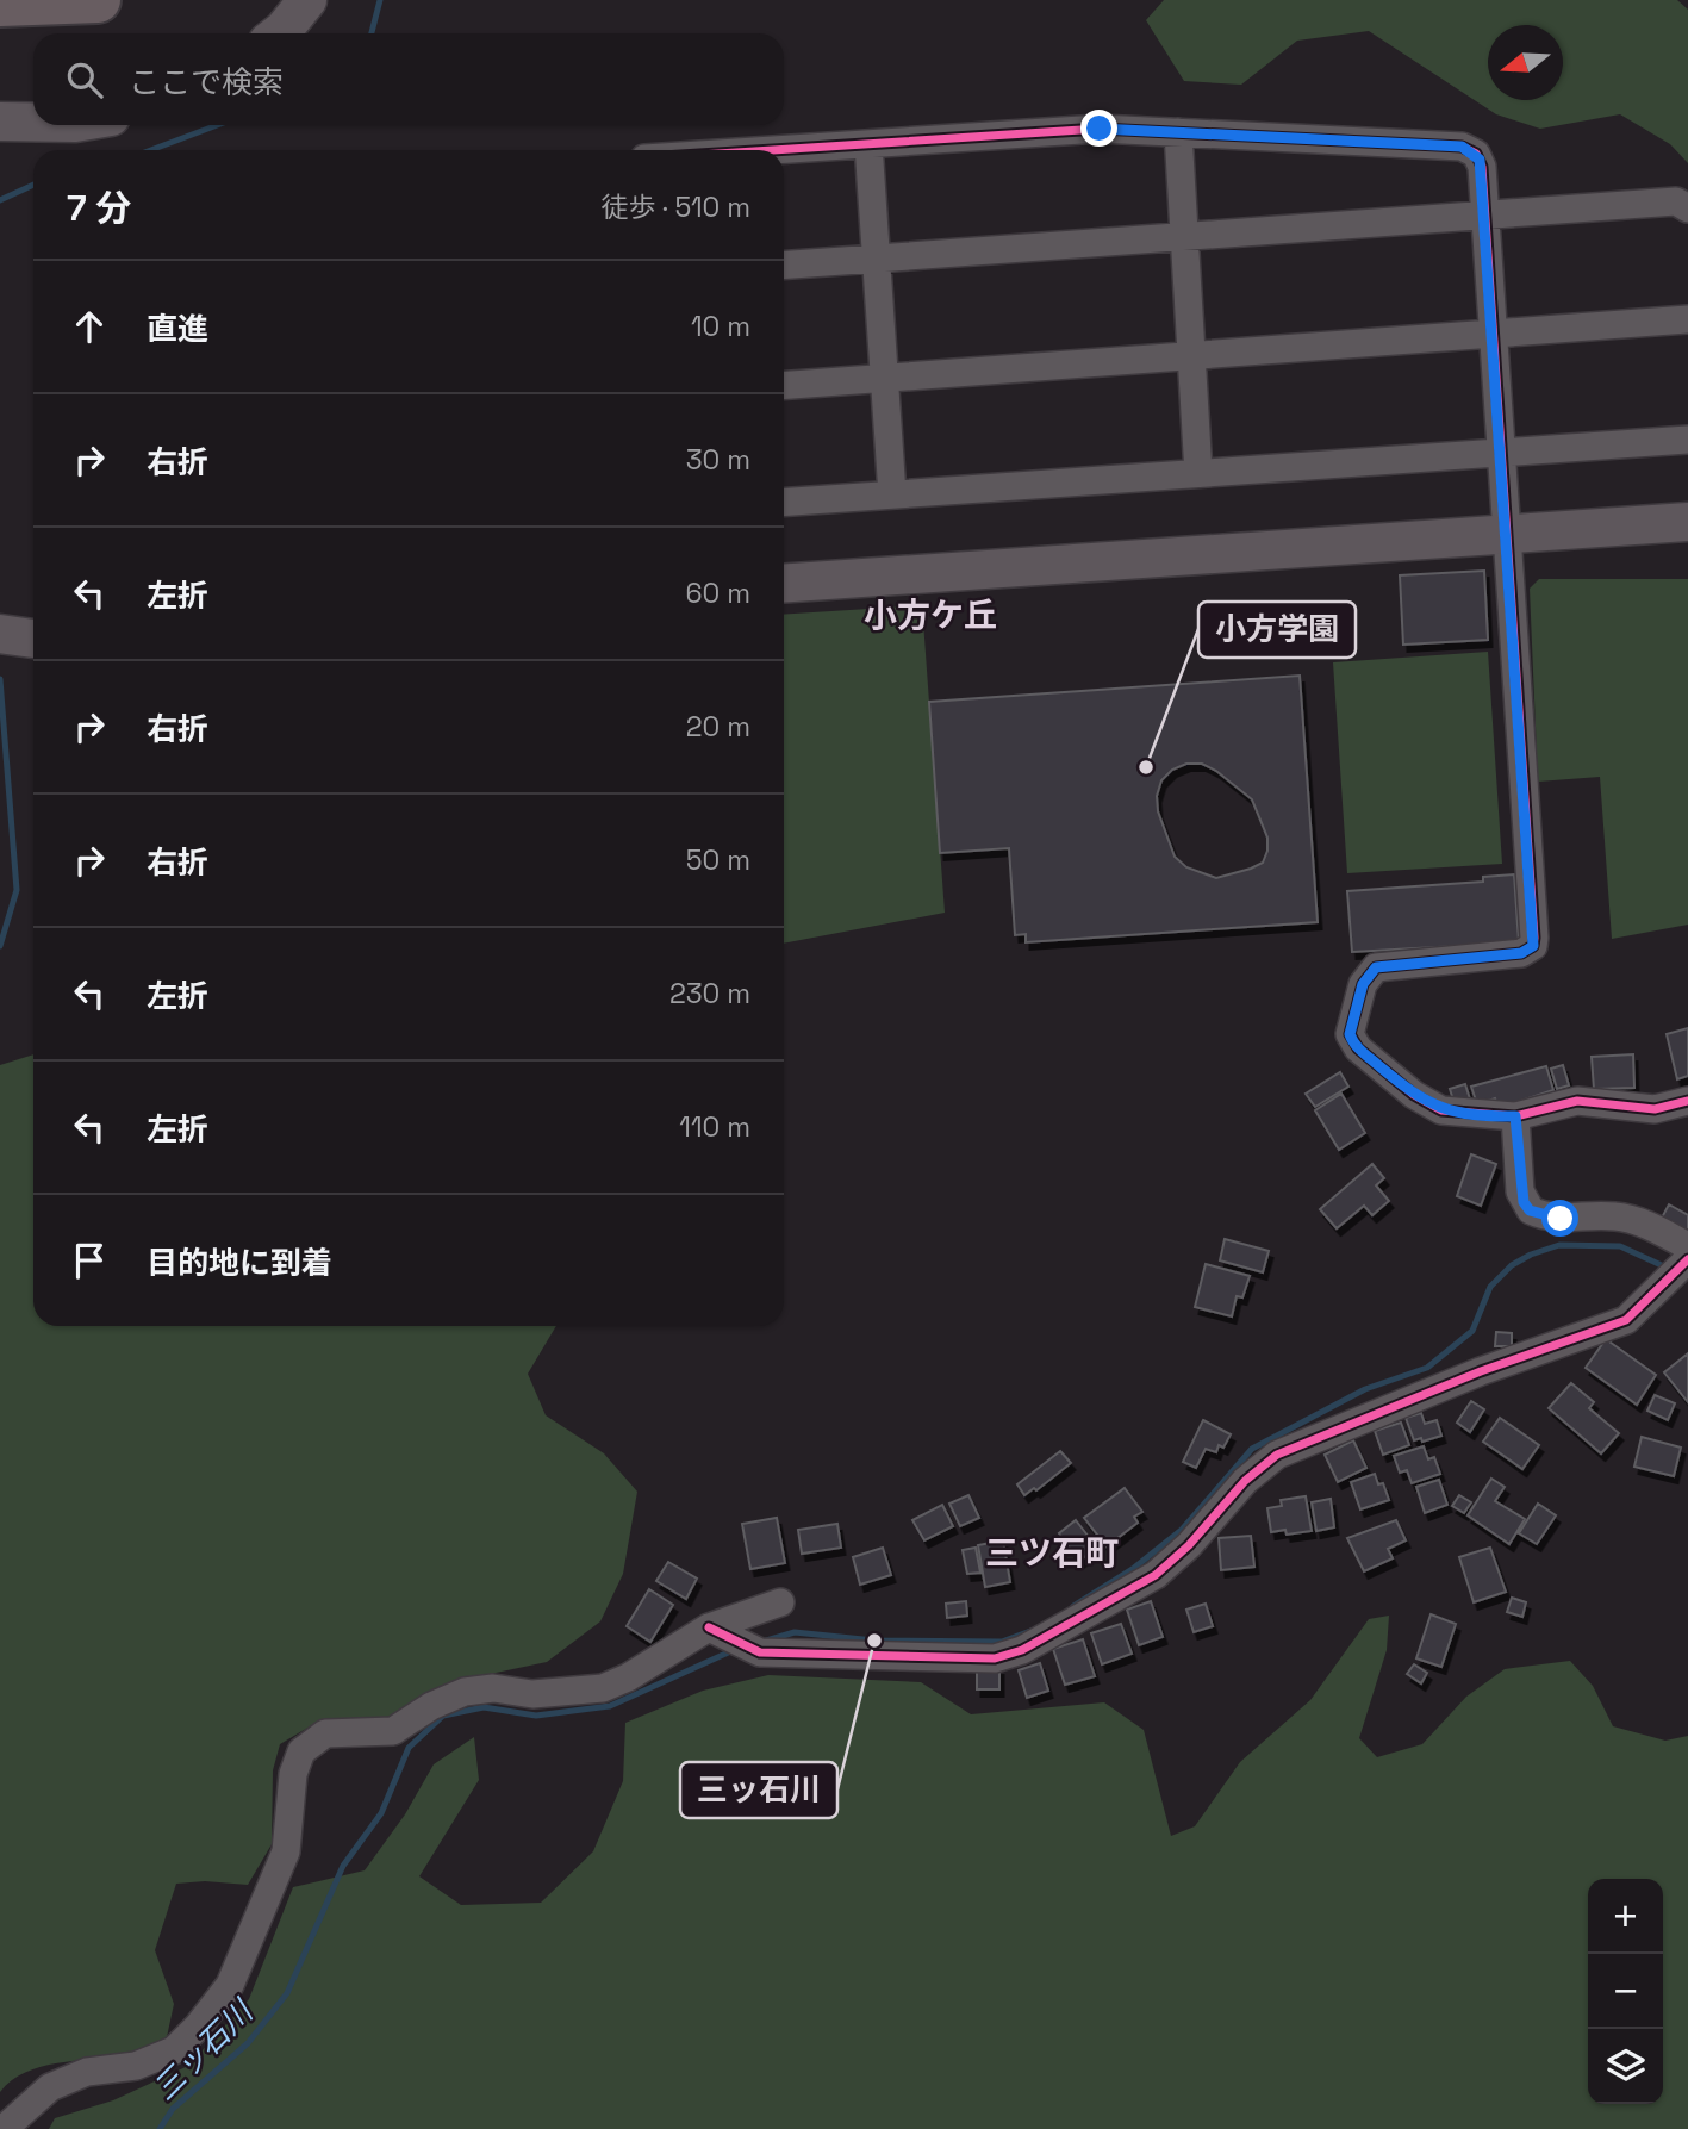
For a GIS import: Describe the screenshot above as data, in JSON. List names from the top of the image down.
{
  "districts": ["小方ケ丘", "三ツ石町"],
  "water": ["三ッ石川"],
  "places": ["小方学園", "三ッ石川"],
  "north": "left",
  "page": {
    "search": "ここで検索",
    "heading": ["7 分", "徒歩 · 510 m"],
    "list": [
      ["直進", "10 m"],
      ["右折", "30 m"],
      ["左折", "60 m"],
      ["右折", "20 m"],
      ["右折", "50 m"],
      ["左折", "230 m"],
      ["左折", "110 m"],
      "目的地に到着"
    ],
    "map_buttons": ["+", "−"]
  }
}
